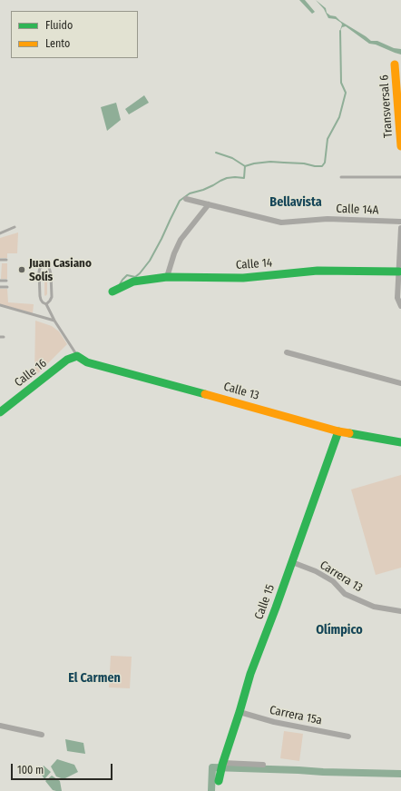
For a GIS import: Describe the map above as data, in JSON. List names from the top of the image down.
{
  "streets": {
    "street": [
      "Transversal 6",
      "Calle 14A",
      "Calle 14",
      "Calle 16",
      "Calle 13",
      "Carrera 13",
      "Calle 15",
      "Carrera 15a"
    ]
  },
  "crossings": [
    ["Calle 16", "Calle 13"],
    ["Calle 13", "Calle 15"],
    ["Carrera 13", "Calle 15"],
    ["Calle 15", "Carrera 15a"]
  ],
  "districts": ["Bellavista", "Olímpico", "El Carmen"],
  "places": ["Juan Casiano Solís"],
  "legend": ["Fluido", "Lento"],
  "scale_bar": "100 m"
}
